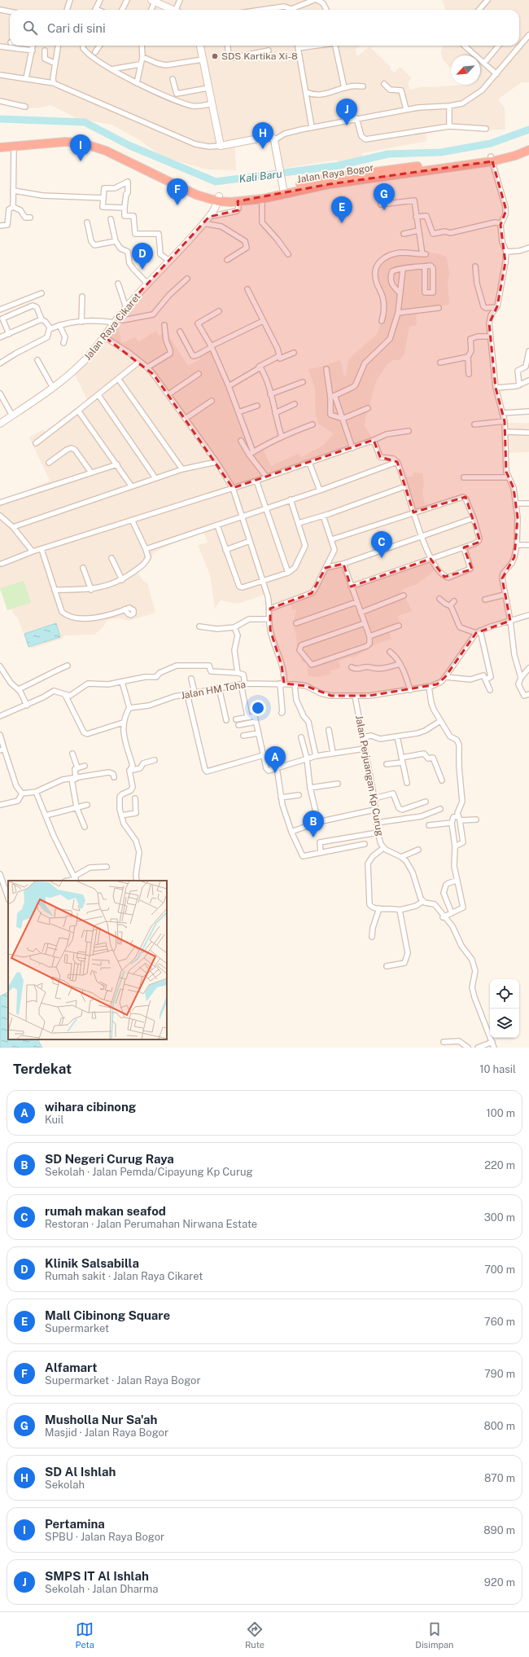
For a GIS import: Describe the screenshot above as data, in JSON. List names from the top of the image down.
{
  "streets": {
    "highway": ["Jalan Raya Bogor"],
    "main road": ["Jalan Raya Cikaret"],
    "street": ["Jalan HM Toha", "Jalan Perjuangan Kp Curug"]
  },
  "crossings": [
    ["Jalan Raya Bogor", "Jalan Raya Cikaret"],
    ["Jalan HM Toha", "Jalan Perjuangan Kp Curug"]
  ],
  "water": ["Kali Baru"],
  "places": ["SDS Kartika Xi-8"],
  "north": "bottom left",
  "page": {
    "search": "Cari di sini",
    "pins": [
      "J",
      "H",
      "I",
      "F",
      "G",
      "E",
      "D",
      "C",
      "A",
      "B"
    ],
    "heading": ["Terdekat", "10 hasil"],
    "list": [
      {
        "mark": "A",
        "name": "wihara cibinong",
        "note": "Kuil",
        "value": "100 m"
      },
      {
        "mark": "B",
        "name": "SD Negeri Curug Raya",
        "note": "Sekolah · Jalan Pemda/Cipayung Kp Curug",
        "value": "220 m"
      },
      {
        "mark": "C",
        "name": "rumah makan seafod",
        "note": "Restoran · Jalan Perumahan Nirwana Estate",
        "value": "300 m"
      },
      {
        "mark": "D",
        "name": "Klinik Salsabilla",
        "note": "Rumah sakit · Jalan Raya Cikaret",
        "value": "700 m"
      },
      {
        "mark": "E",
        "name": "Mall Cibinong Square",
        "note": "Supermarket",
        "value": "760 m"
      },
      {
        "mark": "F",
        "name": "Alfamart",
        "note": "Supermarket · Jalan Raya Bogor",
        "value": "790 m"
      },
      {
        "mark": "G",
        "name": "Musholla Nur Sa'ah",
        "note": "Masjid · Jalan Raya Bogor",
        "value": "800 m"
      },
      {
        "mark": "H",
        "name": "SD Al Ishlah",
        "note": "Sekolah",
        "value": "870 m"
      },
      {
        "mark": "I",
        "name": "Pertamina",
        "note": "SPBU · Jalan Raya Bogor",
        "value": "890 m"
      },
      {
        "mark": "J",
        "name": "SMPS IT Al Ishlah",
        "note": "Sekolah · Jalan Dharma",
        "value": "920 m"
      }
    ],
    "nav": ["Peta", "Rute", "Disimpan"]
  }
}
